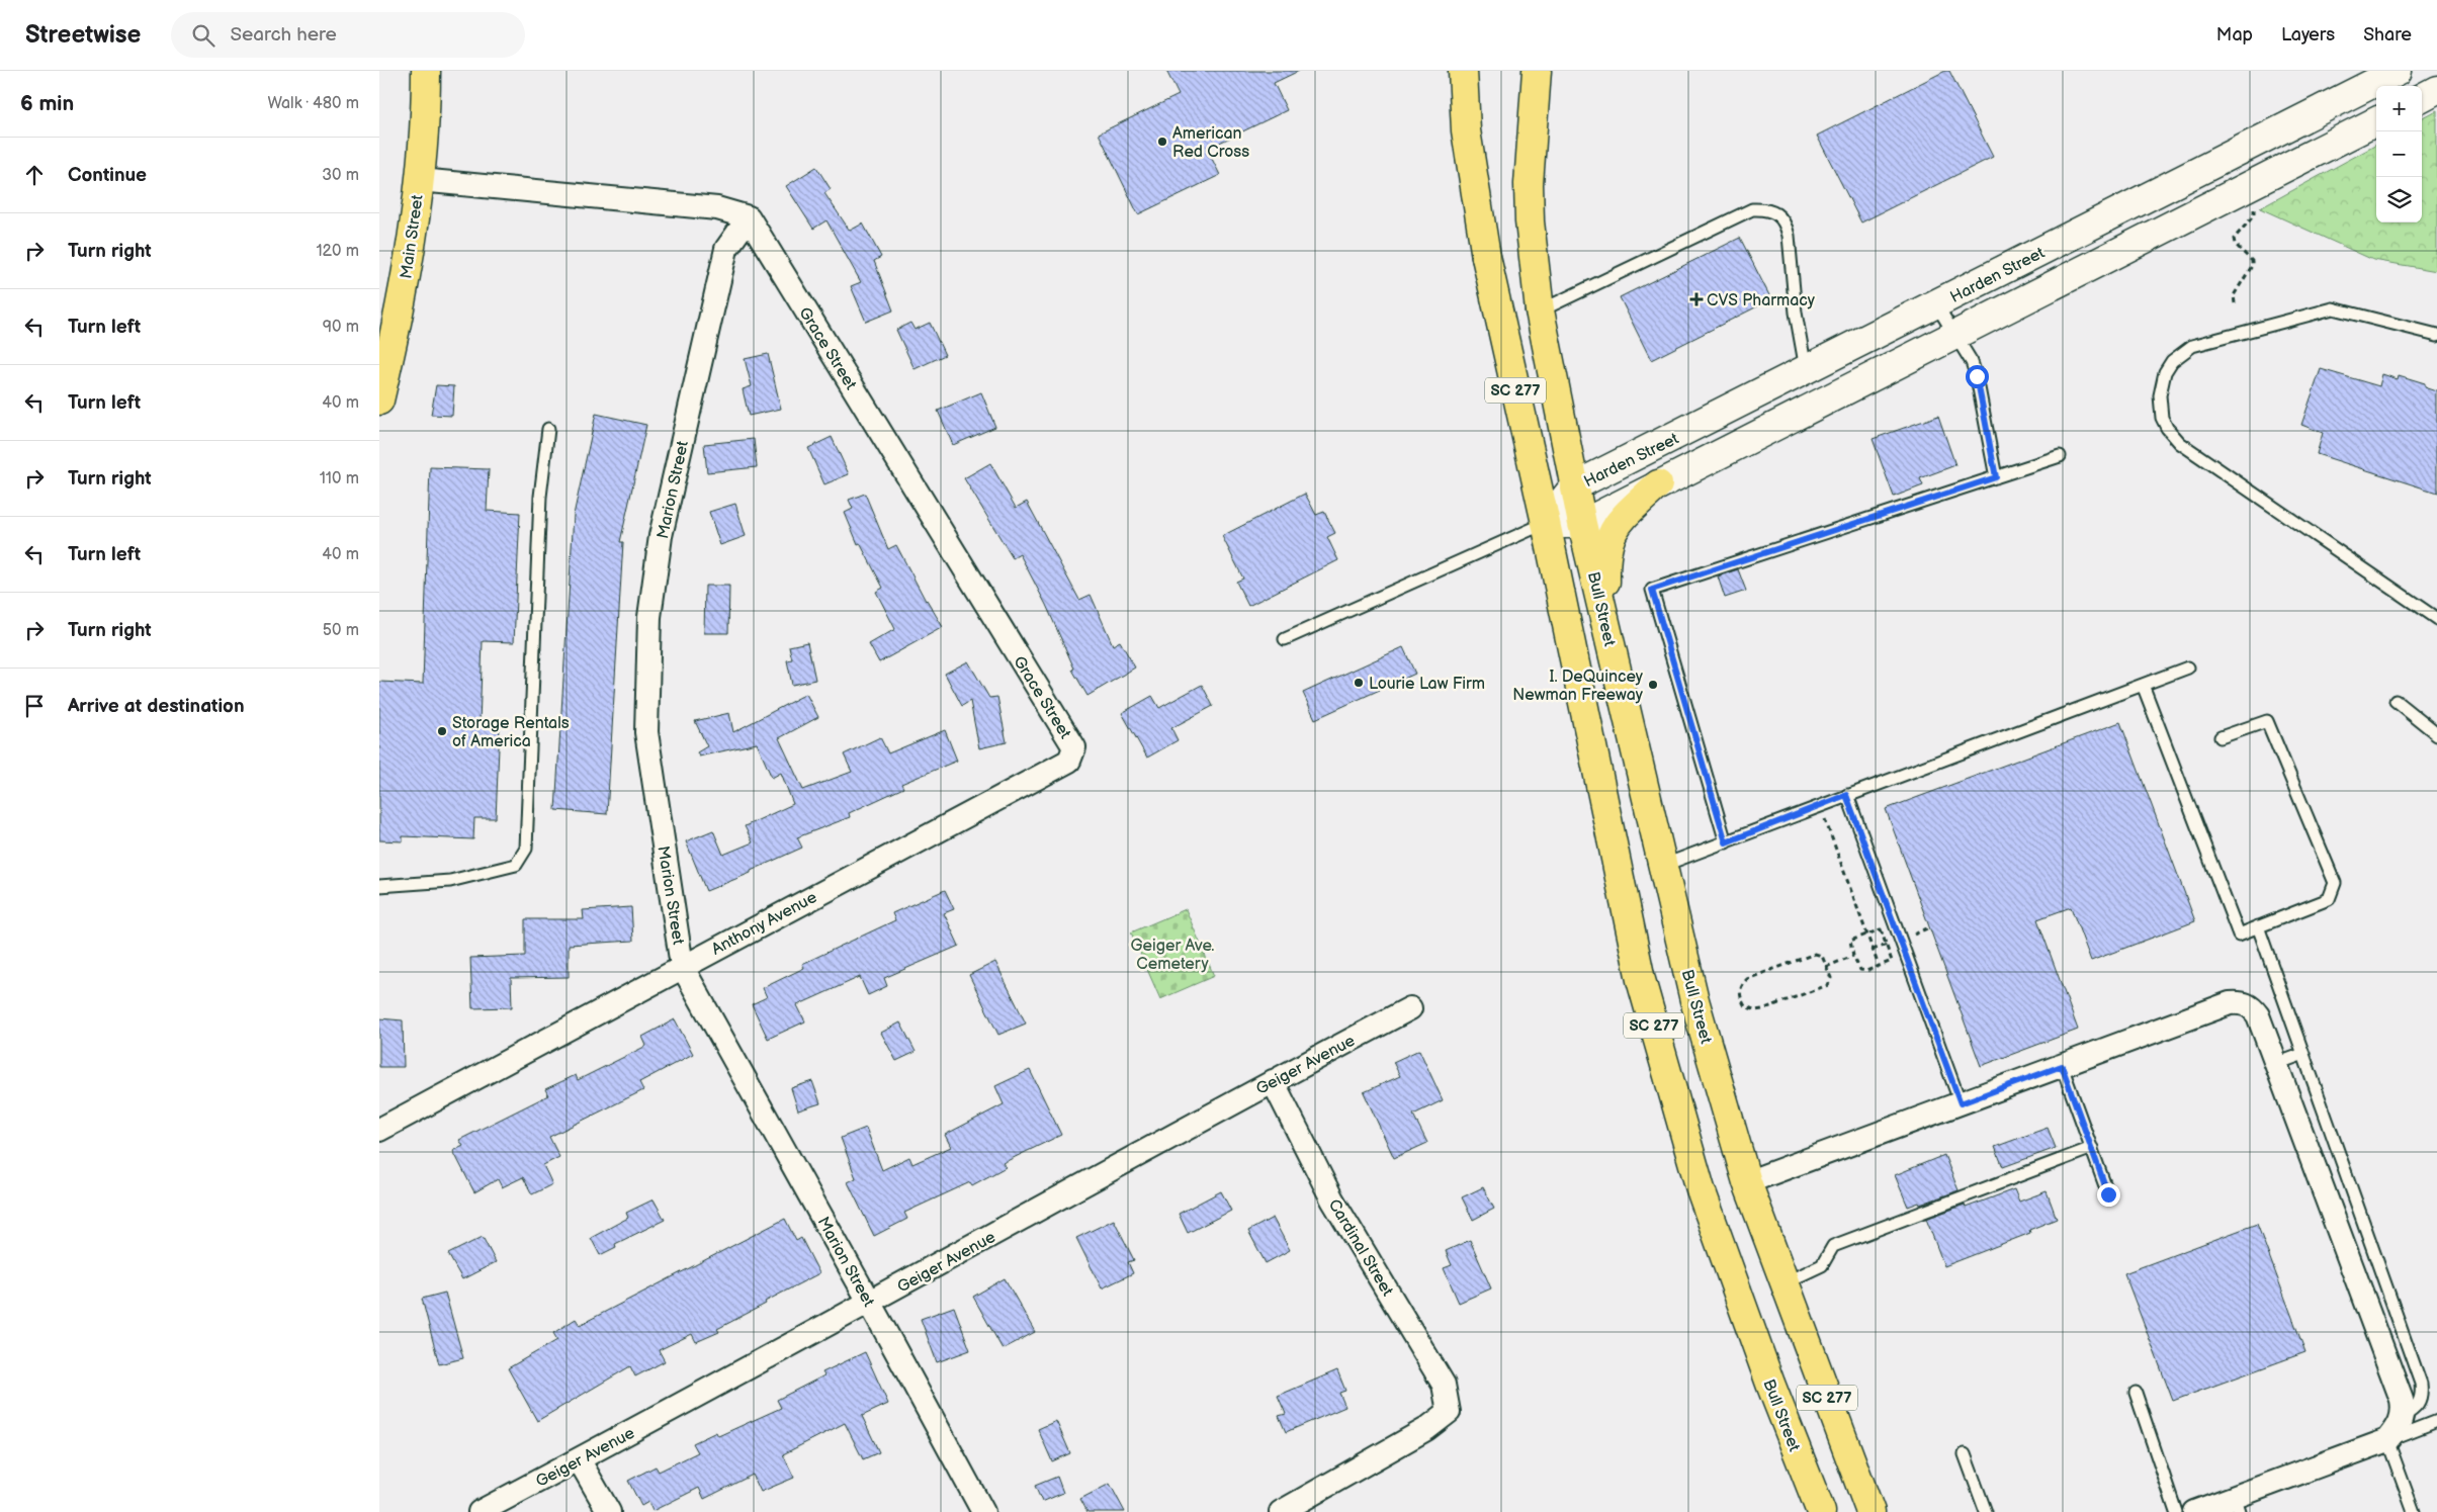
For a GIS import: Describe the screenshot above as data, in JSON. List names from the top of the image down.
{
  "streets": {
    "main road": [
      "Main Street",
      "Harden Street",
      "SC 277",
      "Bull Street"
    ],
    "street": [
      "Grace Street",
      "Marion Street",
      "Anthony Avenue",
      "Geiger Avenue",
      "Cardinal Street"
    ]
  },
  "crossings": [
    ["Harden Street", "SC 277"],
    ["Harden Street", "Bull Street"],
    ["Grace Street", "Marion Street"],
    ["Grace Street", "Anthony Avenue"],
    ["SC 277", "Bull Street"],
    ["Marion Street", "Anthony Avenue"],
    ["Marion Street", "Geiger Avenue"],
    ["Geiger Avenue", "Cardinal Street"]
  ],
  "parks": ["Geiger Ave. Cemetery"],
  "places": {
    "other": [
      "American Red Cross",
      "Lourie Law Firm",
      "I. DeQuincey Newman Freeway",
      "Storage Rentals of America"
    ],
    "health": ["CVS Pharmacy"]
  },
  "page": {
    "header": "Streetwise",
    "search": "Search here",
    "nav": ["Map", "Layers", "Share"],
    "heading": ["6 min", "Walk · 480 m"],
    "map_buttons": ["+", "−"],
    "list": [
      ["Continue", "30 m"],
      ["Turn right", "120 m"],
      ["Turn left", "90 m"],
      ["Turn left", "40 m"],
      ["Turn right", "110 m"],
      ["Turn left", "40 m"],
      ["Turn right", "50 m"],
      "Arrive at destination"
    ]
  }
}
